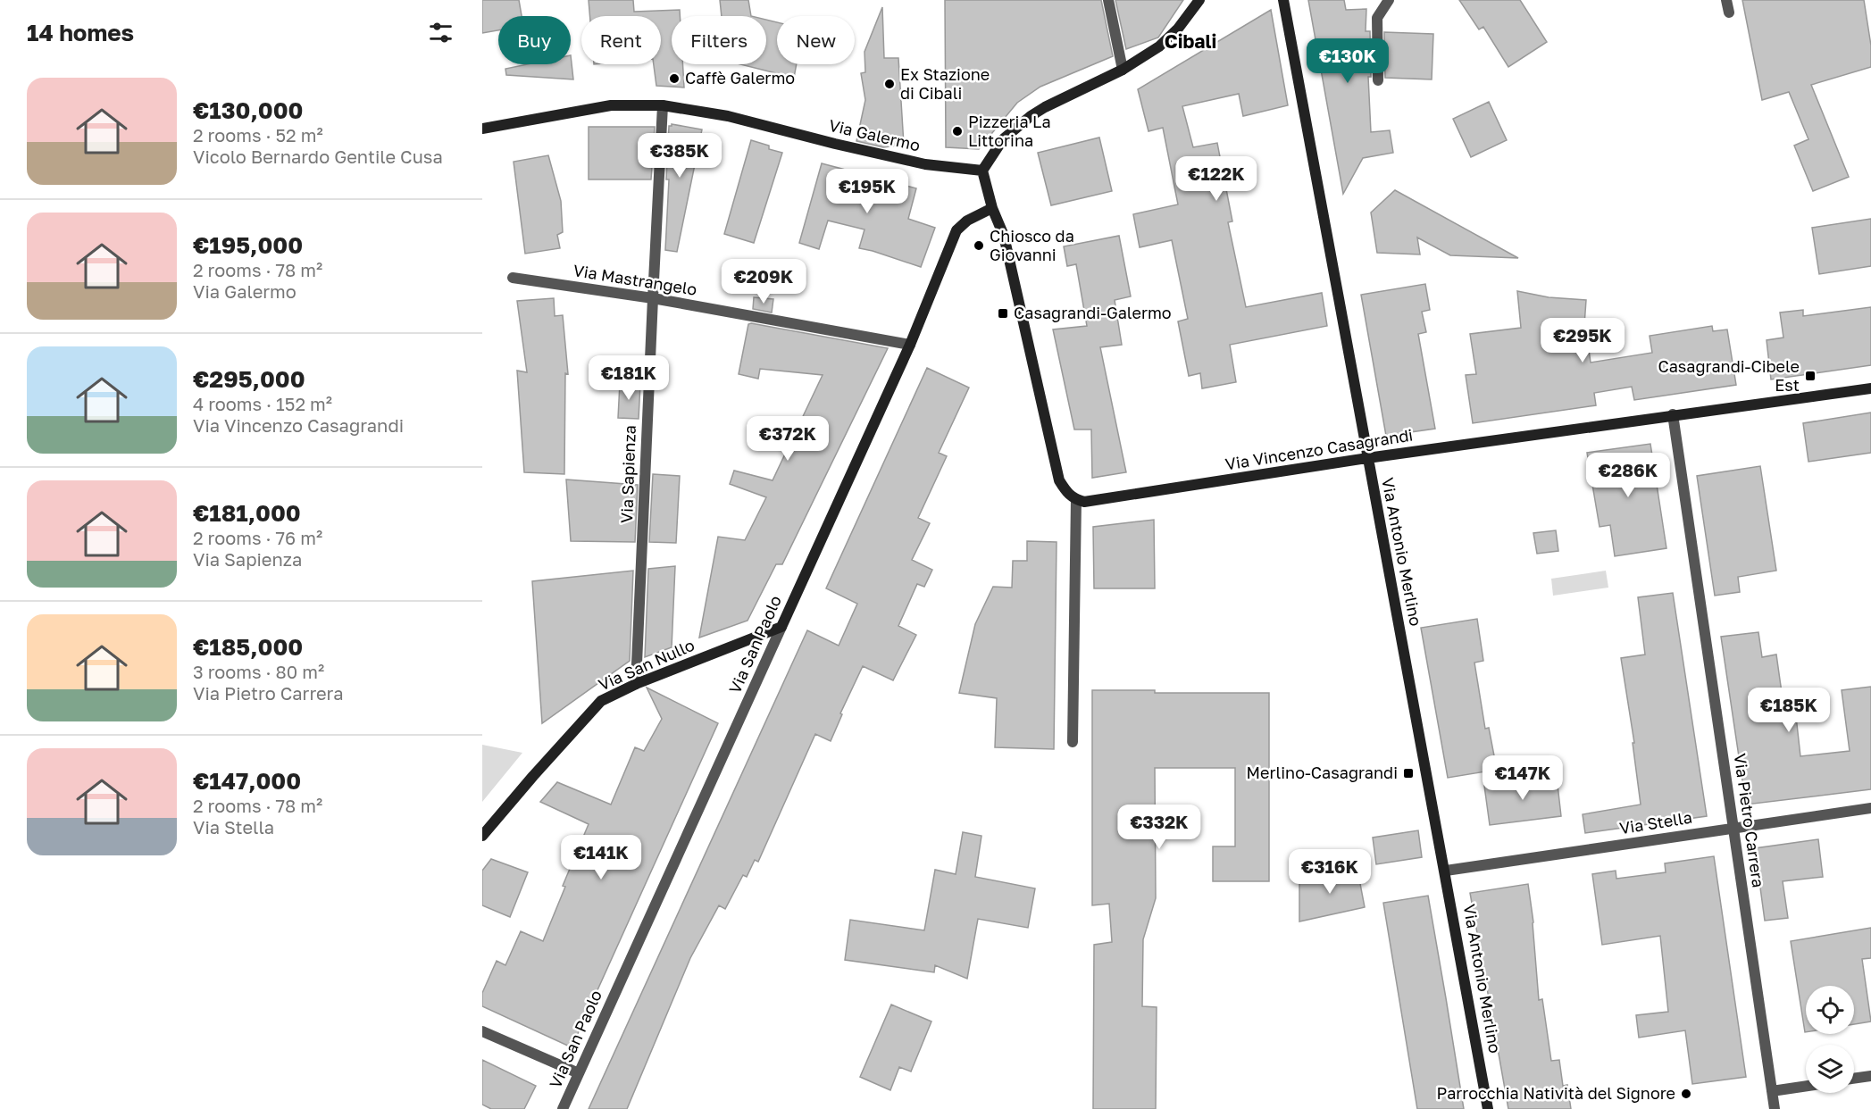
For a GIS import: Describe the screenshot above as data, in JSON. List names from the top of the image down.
{
  "streets": {
    "main road": [
      "Via Galermo",
      "Via Vincenzo Casagrandi",
      "Via Antonio Merlino",
      "Via San Paolo",
      "Via San Nullo"
    ],
    "street": [
      "Via Mastrangelo",
      "Via Sapienza",
      "Via Pietro Carrera",
      "Via Stella"
    ]
  },
  "crossings": [
    ["Via Galermo", "Via Sapienza"],
    ["Via Mastrangelo", "Via Sapienza"],
    ["Via Mastrangelo", "Via San Paolo"],
    ["Via Vincenzo Casagrandi", "Via Antonio Merlino"],
    ["Via Vincenzo Casagrandi", "Via Pietro Carrera"],
    ["Via Sapienza", "Via San Nullo"],
    ["Via Antonio Merlino", "Via Stella"],
    ["Via San Paolo", "Via San Nullo"],
    ["Via Pietro Carrera", "Via Stella"]
  ],
  "districts": ["Cibali"],
  "places": {
    "other": [
      "Caffè Galermo",
      "Ex Stazione di Cibali",
      "Pizzeria La Littorina",
      "Chiosco da Giovanni",
      "Parrocchia Natività del Signore"
    ],
    "transit": ["Casagrandi-Galermo", "Casagrandi-Cibele Est", "Merlino-Casagrandi"]
  },
  "page": {
    "heading": "14 homes",
    "chip": [
      "Buy",
      "Rent",
      "Filters",
      "New"
    ],
    "price": [
      "€130K",
      "€385K",
      "€122K",
      "€195K",
      "€209K",
      "€295K",
      "€181K",
      "€372K",
      "€286K",
      "€185K",
      "€147K",
      "€332K",
      "€141K",
      "€316K"
    ],
    "list": [
      {
        "name": "€130,000",
        "note": "2 rooms · 52 m² · Vicolo Bernardo Gentile Cusa"
      },
      {
        "name": "€195,000",
        "note": "2 rooms · 78 m² · Via Galermo"
      },
      {
        "name": "€295,000",
        "note": "4 rooms · 152 m² · Via Vincenzo Casagrandi"
      },
      {
        "name": "€181,000",
        "note": "2 rooms · 76 m² · Via Sapienza"
      },
      {
        "name": "€185,000",
        "note": "3 rooms · 80 m² · Via Pietro Carrera"
      },
      {
        "name": "€147,000",
        "note": "2 rooms · 78 m² · Via Stella"
      }
    ]
  }
}
